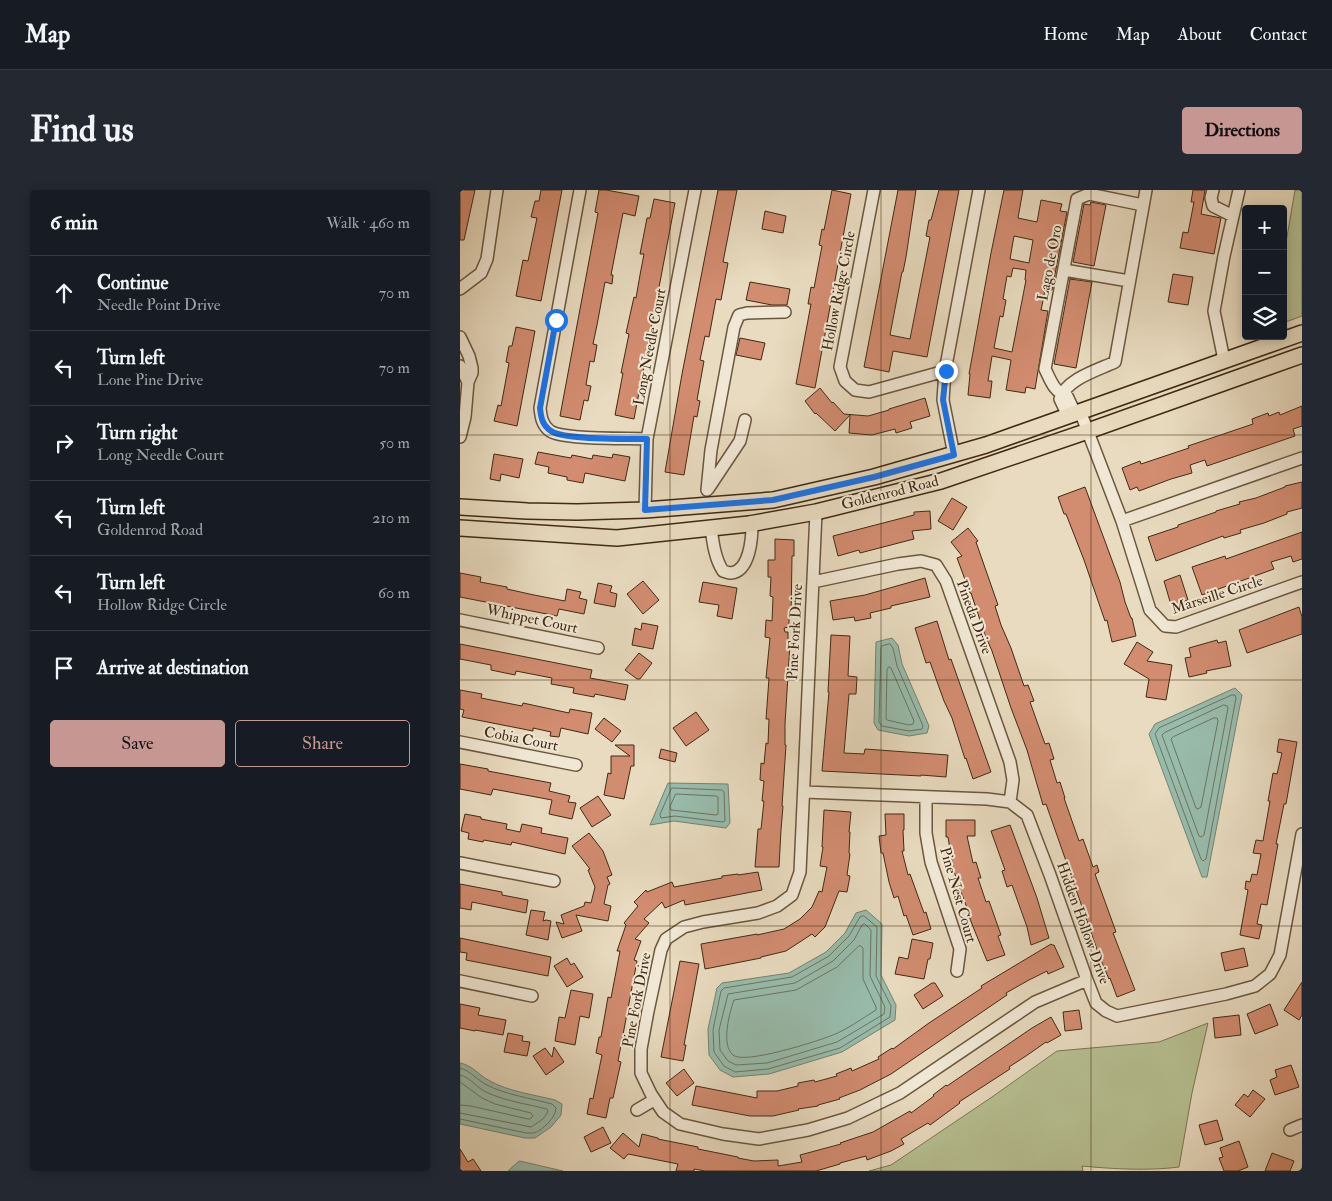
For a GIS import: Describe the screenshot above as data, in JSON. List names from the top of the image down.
{
  "streets": {
    "main road": ["Goldenrod Road"],
    "street": [
      "Lago de Oro",
      "Hollow Ridge Circle",
      "Long Needle Court",
      "Marseille Circle",
      "Pineda Drive",
      "Whippet Court",
      "Pine Fork Drive",
      "Cobia Court",
      "Pine Nest Court",
      "Hidden Hollow Drive"
    ]
  },
  "crossings": [
    ["Lago de Oro", "Goldenrod Road"],
    ["Lago de Oro", "Marseille Circle"],
    ["Long Needle Court", "Goldenrod Road"],
    ["Goldenrod Road", "Marseille Circle"],
    ["Goldenrod Road", "Pine Fork Drive"],
    ["Pineda Drive", "Pine Fork Drive"],
    ["Pineda Drive", "Hidden Hollow Drive"],
    ["Pine Fork Drive", "Hidden Hollow Drive"]
  ],
  "page": {
    "header": "Map",
    "nav": [
      "Home",
      "Map",
      "About",
      "Contact"
    ],
    "buttons": [
      "Directions",
      ["Save", "Share"]
    ],
    "title": "Find us",
    "heading": ["6 min", "Walk · 460 m"],
    "map_buttons": ["+", "−"],
    "list": [
      ["Continue", "Needle Point Drive", "70 m"],
      ["Turn left", "Lone Pine Drive", "70 m"],
      ["Turn right", "Long Needle Court", "50 m"],
      ["Turn left", "Goldenrod Road", "210 m"],
      ["Turn left", "Hollow Ridge Circle", "60 m"],
      "Arrive at destination"
    ]
  }
}
